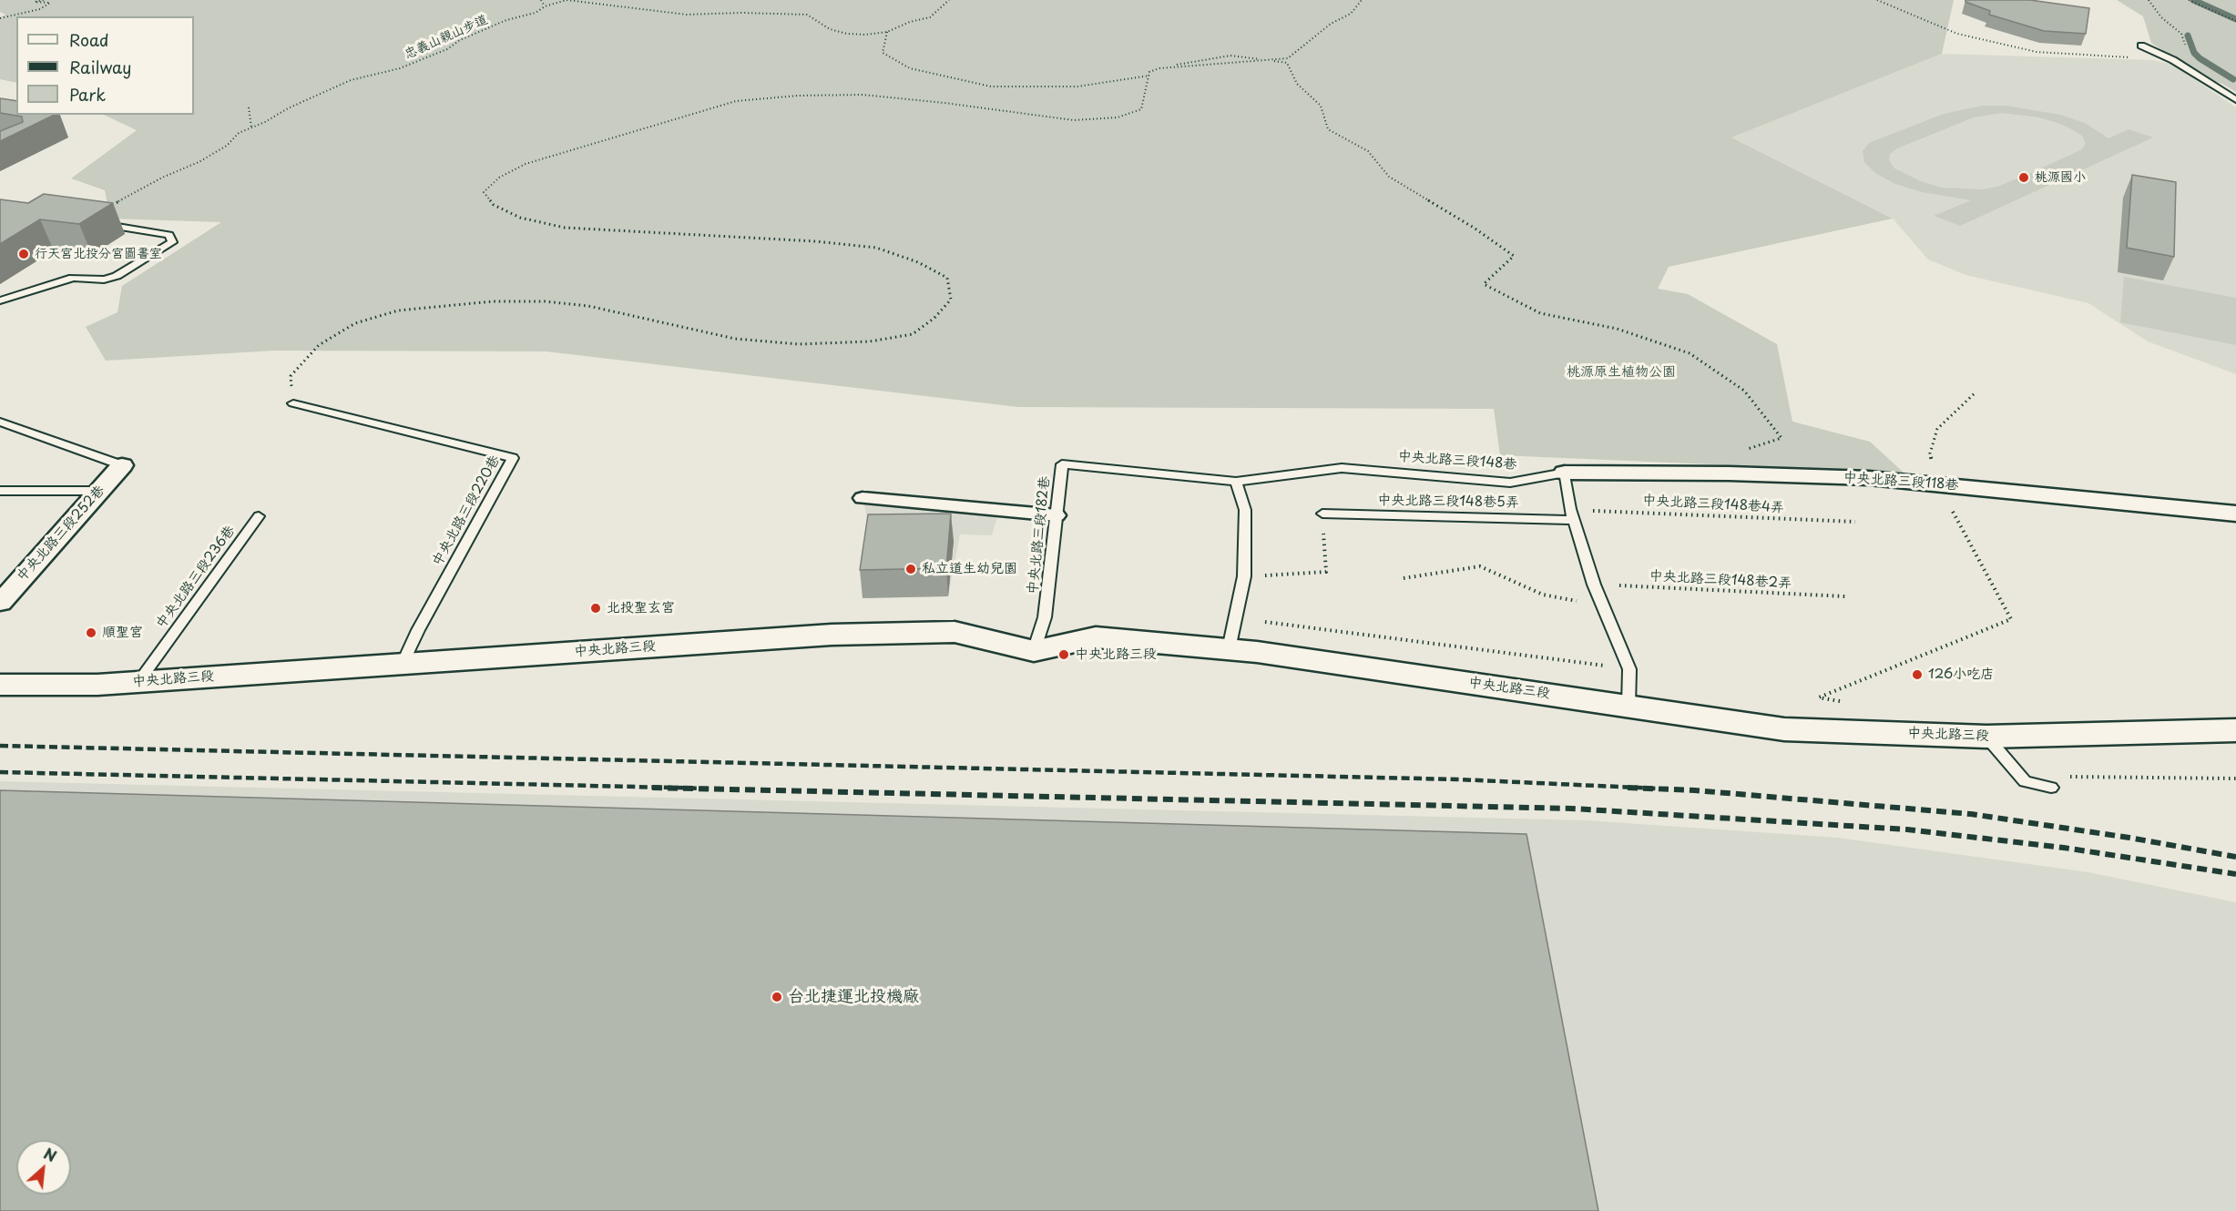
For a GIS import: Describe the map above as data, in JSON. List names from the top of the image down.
{
  "streets": {
    "street": ["中央北路三段118巷", "中央北路三段252巷", "中央北路三段"],
    "lane": [
      "中央北路三段148巷",
      "中央北路三段148巷5弄",
      "中央北路三段220巷",
      "中央北路三段182巷",
      "中央北路三段236巷"
    ],
    "path": ["忠義山親山步道", "中央北路三段148巷4弄", "中央北路三段148巷2弄"]
  },
  "crossings": [
    ["中央北路三段148巷", "中央北路三段118巷"],
    ["中央北路三段148巷", "中央北路三段182巷"],
    ["中央北路三段148巷5弄", "中央北路三段148巷4弄"],
    ["中央北路三段220巷", "中央北路三段"],
    ["中央北路三段182巷", "中央北路三段"],
    ["中央北路三段236巷", "中央北路三段"]
  ],
  "parks": ["桃源原生植物公園"],
  "places": [
    "桃源國小",
    "行天宮北投分宮圖書室",
    "私立道生幼兒園",
    "北投聖玄宮",
    "順聖宮",
    "中央北路三段",
    "126小吃店",
    "台北捷運北投機廠"
  ],
  "legend": ["Road", "Railway", "Park"],
  "north": "top right"
}
